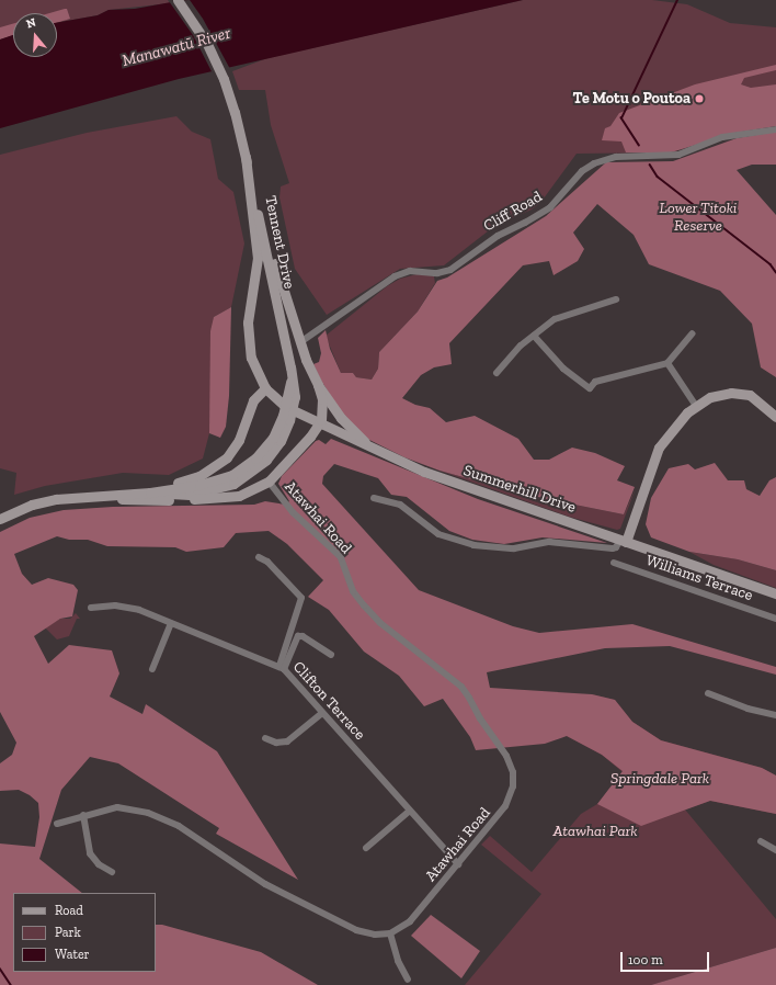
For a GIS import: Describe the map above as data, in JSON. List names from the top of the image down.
{
  "streets": {
    "main road": ["Tennent Drive", "Summerhill Drive"],
    "street": [
      "Cliff Road",
      "Atawhai Road",
      "Williams Terrace",
      "Clifton Terrace"
    ]
  },
  "crossings": [
    ["Atawhai Road", "Clifton Terrace"]
  ],
  "water": ["Manawatū River"],
  "parks": ["Lower Titoki Reserve", "Springdale Park", "Atawhai Park"],
  "places": ["Te Motu o Poutoa"],
  "legend": ["Road", "Park", "Water"],
  "scale_bar": "100 m",
  "north": "top"
}
